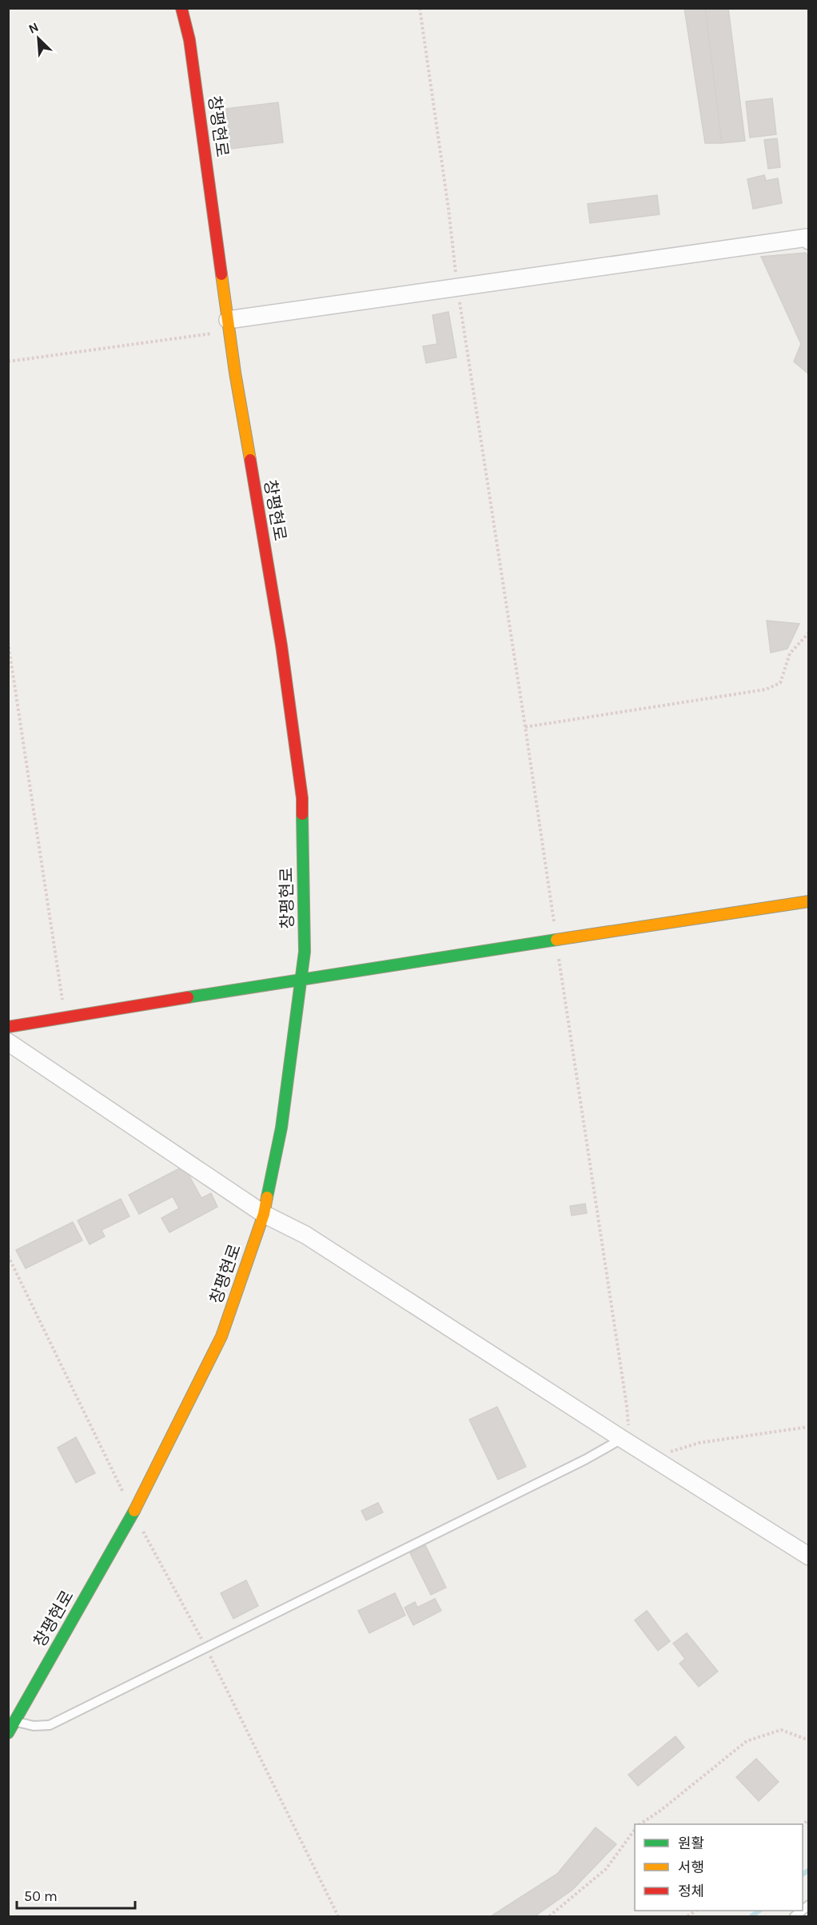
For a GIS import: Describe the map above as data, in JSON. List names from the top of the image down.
{
  "streets": {
    "main road": ["창평현로"]
  },
  "legend": ["원활", "서행", "정체"],
  "scale_bar": "50 m",
  "north": "top left"
}
